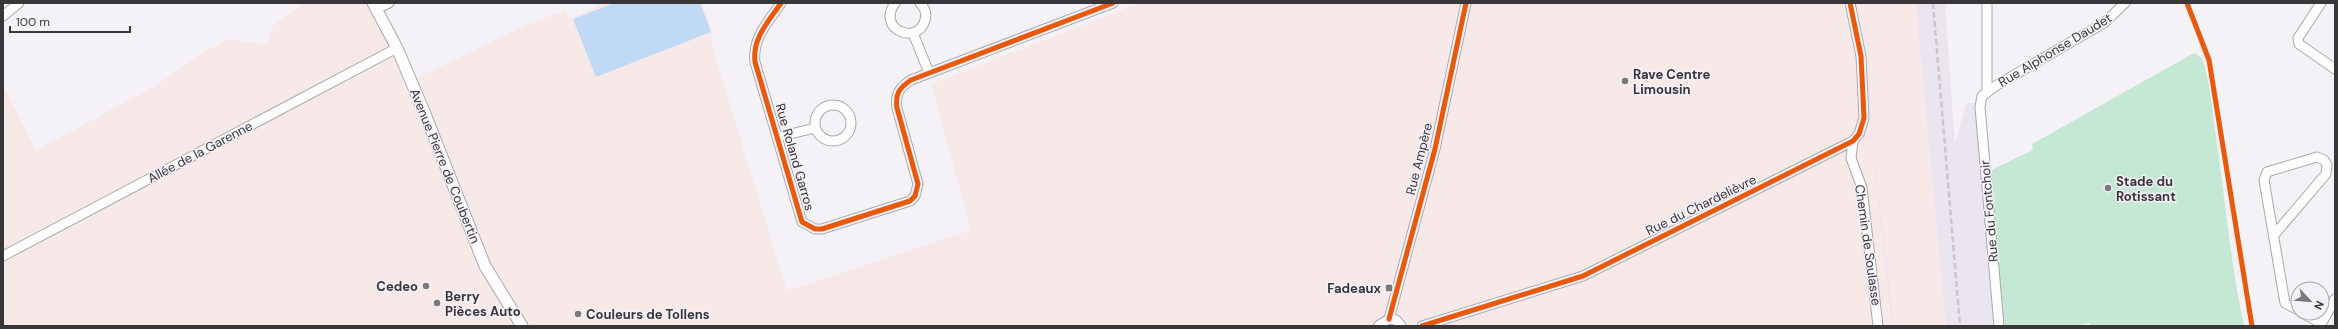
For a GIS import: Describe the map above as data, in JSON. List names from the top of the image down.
{
  "streets": {
    "street": [
      "Rue Alphonse Daudet",
      "Allée de la Garenne",
      "Rue Roland Garros",
      "Rue Ampère",
      "Avenue Pierre de Coubertin",
      "Rue du Chardelièvre",
      "Rue du Fontchoir",
      "Chemin de Soulasse"
    ]
  },
  "crossings": [
    ["Rue Alphonse Daudet", "Rue du Fontchoir"],
    ["Allée de la Garenne", "Avenue Pierre de Coubertin"],
    ["Rue du Chardelièvre", "Chemin de Soulasse"]
  ],
  "places": {
    "other": [
      "Rave Centre Limousin",
      "Stade du Rotissant",
      "Cedeo",
      "Berry Pièces Auto",
      "Couleurs de Tollens"
    ],
    "transit": ["Fadeaux"]
  },
  "scale_bar": "100 m",
  "north": "bottom right"
}
